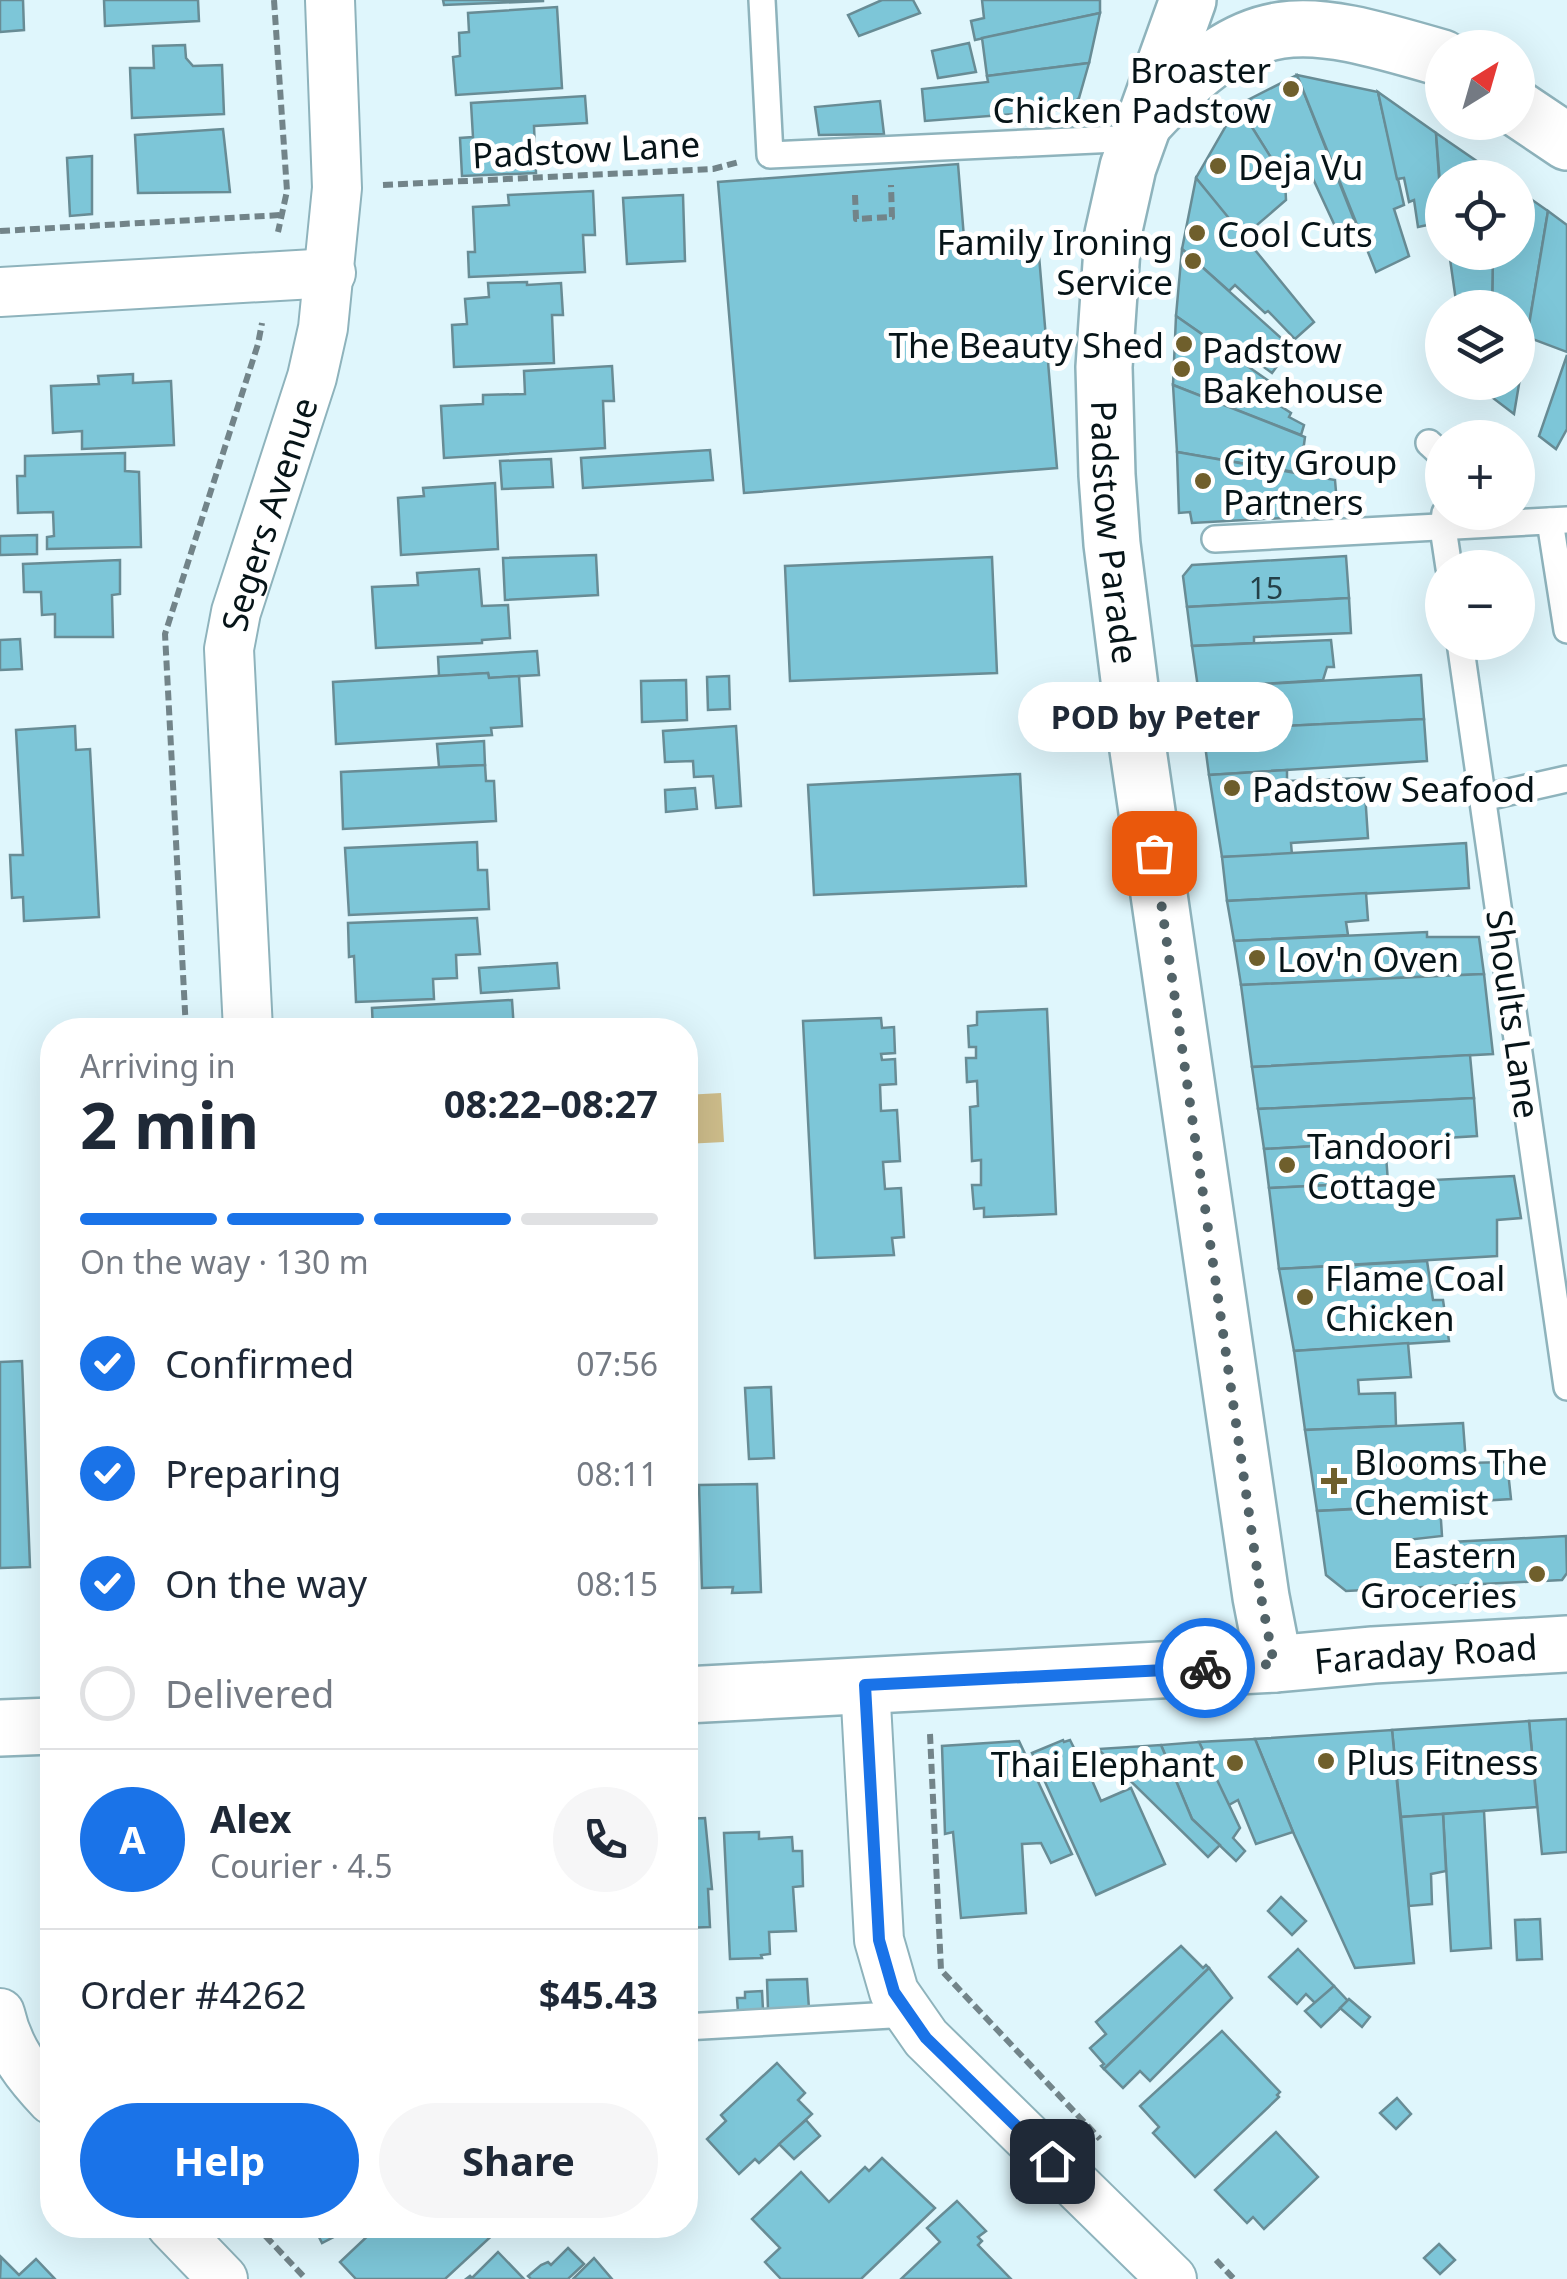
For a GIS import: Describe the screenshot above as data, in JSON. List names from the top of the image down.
{
  "streets": {
    "street": ["Segers Avenue", "Padstow Parade", "Faraday Road"],
    "lane": ["Shoults Lane"],
    "path": ["Padstow Lane"]
  },
  "crossings": [
    ["Padstow Parade", "Faraday Road"]
  ],
  "places": {
    "other": [
      "Broaster Chicken Padstow",
      "Deja Vu",
      "Cool Cuts",
      "Family Ironing Service",
      "The Beauty Shed",
      "Padstow Bakehouse",
      "City Group Partners",
      "Padstow Seafood",
      "POD by Peter",
      "Lov'n Oven",
      "Tandoori Cottage",
      "Flame Coal Chicken",
      "Eastern Groceries",
      "Plus Fitness",
      "Thai Elephant"
    ],
    "health": ["Blooms The Chemist"]
  },
  "house_numbers": ["15"],
  "north": "top right",
  "page": {
    "map_buttons": ["+", "−"],
    "bubble": "POD by Peter",
    "heading": ["2 min", "Arriving in", "08:22–08:27"],
    "panel": [
      "Alex",
      "Courier · 4.5",
      "Order #4262",
      "$45.43"
    ],
    "bar": "On the way · 130 m",
    "list": [
      ["Confirmed", "07:56"],
      ["Preparing", "08:11"],
      ["On the way", "08:15"],
      "Delivered"
    ],
    "round": "A",
    "buttons": ["Help", "Share"]
  }
}
